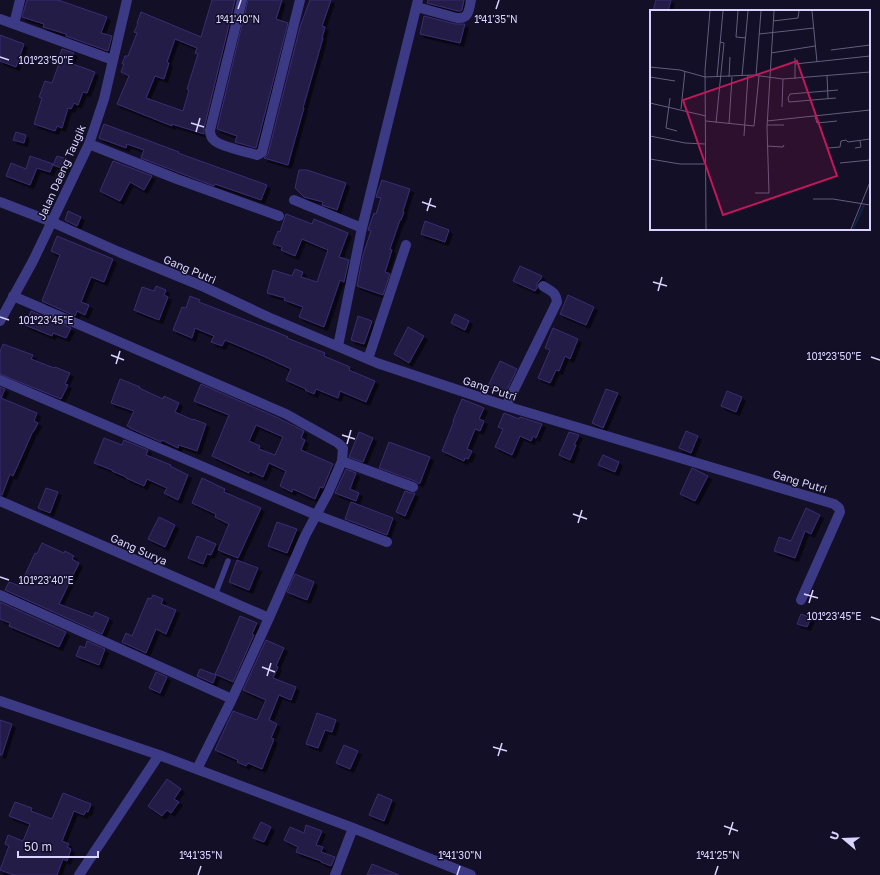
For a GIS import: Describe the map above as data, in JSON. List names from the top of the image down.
{
  "streets": {
    "street": ["Jalan Daeng Taugik", "Gang Putri", "Gang Surya"]
  },
  "crossings": [
    ["Jalan Daeng Taugik", "Gang Putri"]
  ],
  "scale_bar": "50 m",
  "north": "left",
  "coordinates": [
    "1°41'40\"N",
    "1°41'35\"N",
    "101°23'50\"E",
    "101°23'45\"E",
    "101°23'40\"E",
    "1°41'30\"N",
    "1°41'25\"N"
  ]
}
